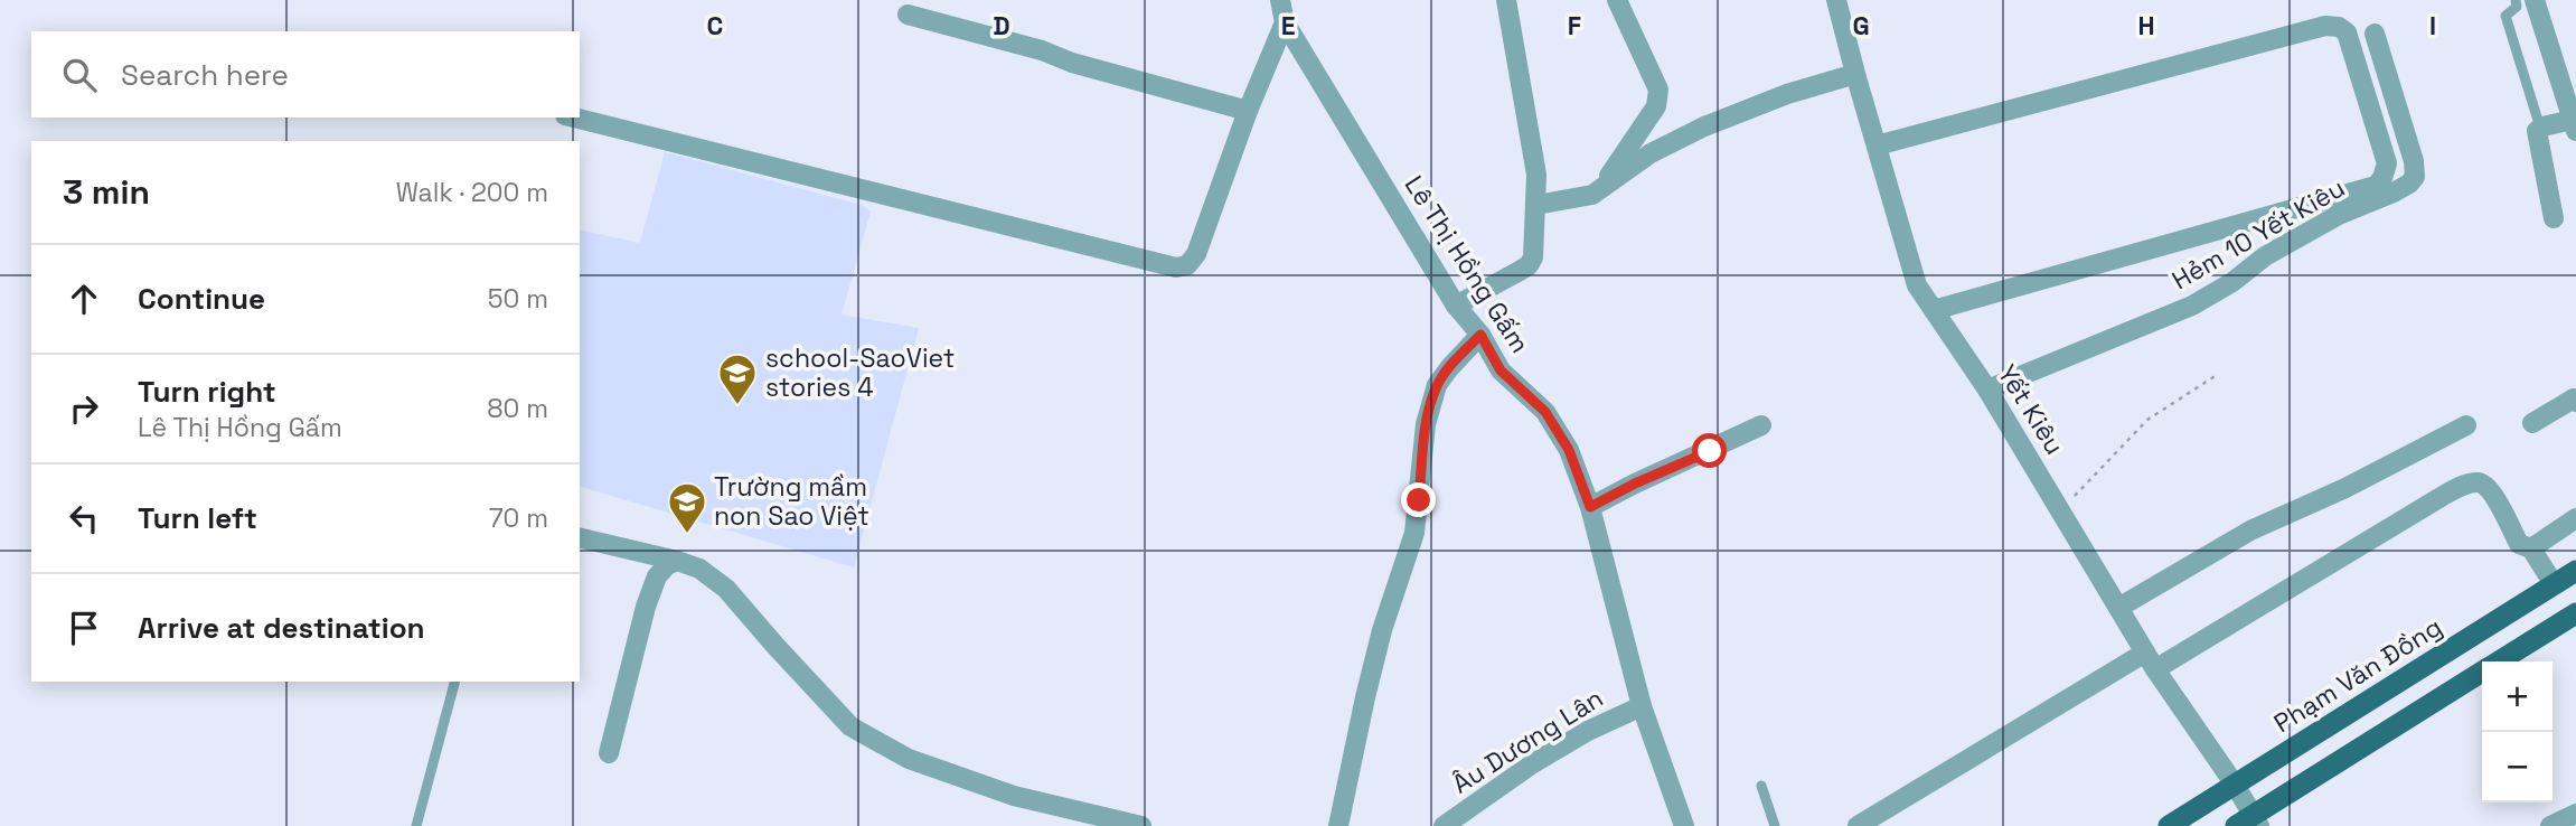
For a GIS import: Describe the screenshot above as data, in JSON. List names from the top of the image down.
{
  "streets": {
    "main road": ["Phạm Văn Đồng"],
    "street": [
      "Hẻm 10 Yết Kiêu",
      "Lê Thị Hồng Gấm",
      "Yết Kiêu",
      "Âu Dương Lân"
    ]
  },
  "crossings": [
    ["Hẻm 10 Yết Kiêu", "Yết Kiêu"],
    ["Lê Thị Hồng Gấm", "Âu Dương Lân"],
    ["Yết Kiêu", "Phạm Văn Đồng"]
  ],
  "places": {
    "school or university": ["school-SaoViet stories 4", "Trường mầm non Sao Việt"]
  },
  "page": {
    "search": "Search here",
    "heading": ["3 min", "Walk · 200 m"],
    "list": [
      ["Continue", "50 m"],
      ["Turn right", "Lê Thị Hồng Gấm", "80 m"],
      ["Turn left", "70 m"],
      "Arrive at destination"
    ],
    "map_buttons": ["+", "−"]
  },
  "grid": {
    "columns": [
      "C",
      "D",
      "E",
      "F",
      "G",
      "H",
      "I"
    ]
  }
}
